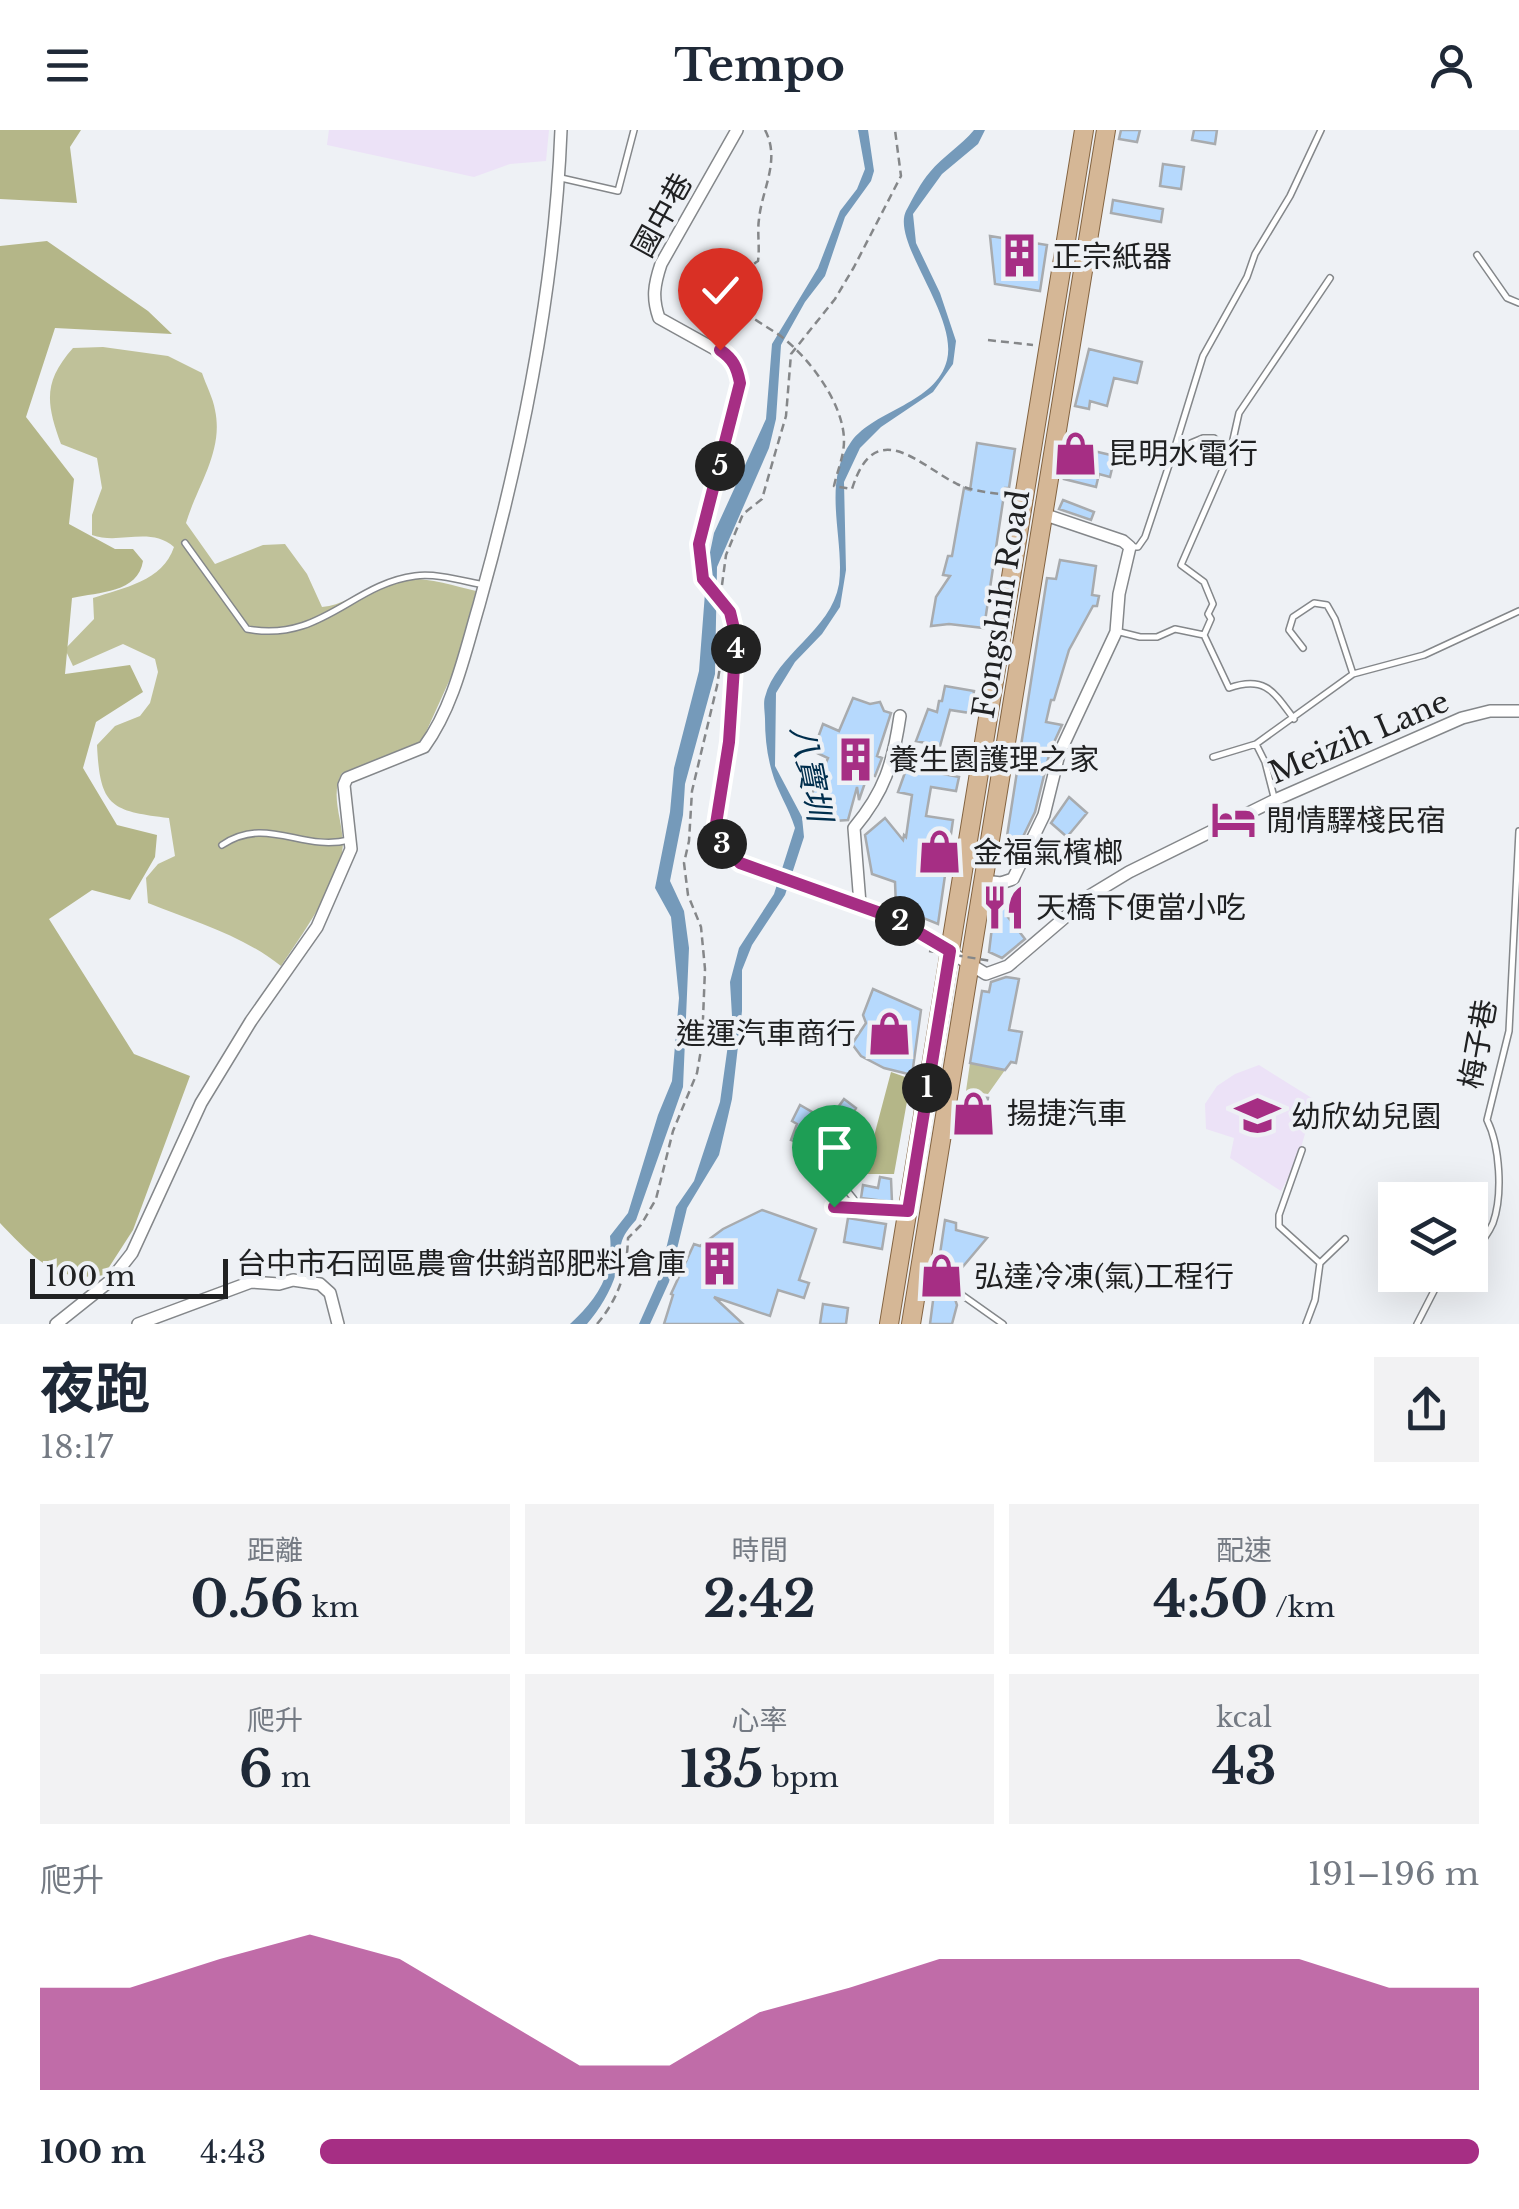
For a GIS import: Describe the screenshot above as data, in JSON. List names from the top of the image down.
{
  "streets": {
    "main road": ["Fongshih Road"],
    "street": ["國中巷", "Meizih Lane"],
    "lane": ["梅子巷"]
  },
  "crossings": [
    ["Fongshih Road", "Meizih Lane"]
  ],
  "water": ["八寶圳"],
  "places": {
    "building": ["正宗紙器", "養生園護理之家", "台中市石岡區農會供銷部肥料倉庫"],
    "shop": [
      "昆明水電行",
      "金福氣檳榔",
      "進運汽車商行",
      "揚捷汽車",
      "弘達冷凍(氣)工程行"
    ],
    "hotel": ["閒情驛棧民宿"],
    "restaurant": ["天橋下便當小吃"],
    "school or university": ["幼欣幼兒園"]
  },
  "scale_bar": "100 m",
  "page": {
    "header": "Tempo",
    "pins": [
      "5",
      "4",
      "3",
      "2",
      "1"
    ],
    "scale": "100 m",
    "heading": ["夜跑", "18:17"],
    "stats": [
      ["距離", "0.56 km"],
      ["時間", "2:42"],
      ["配速", "4:50 /km"],
      ["爬升", "6 m"],
      ["心率", "135 bpm"],
      ["kcal", "43"]
    ],
    "chart": ["爬升", "191–196 m"],
    "list": [
      {
        "name": "100 m",
        "note": "4:43"
      }
    ]
  }
}
